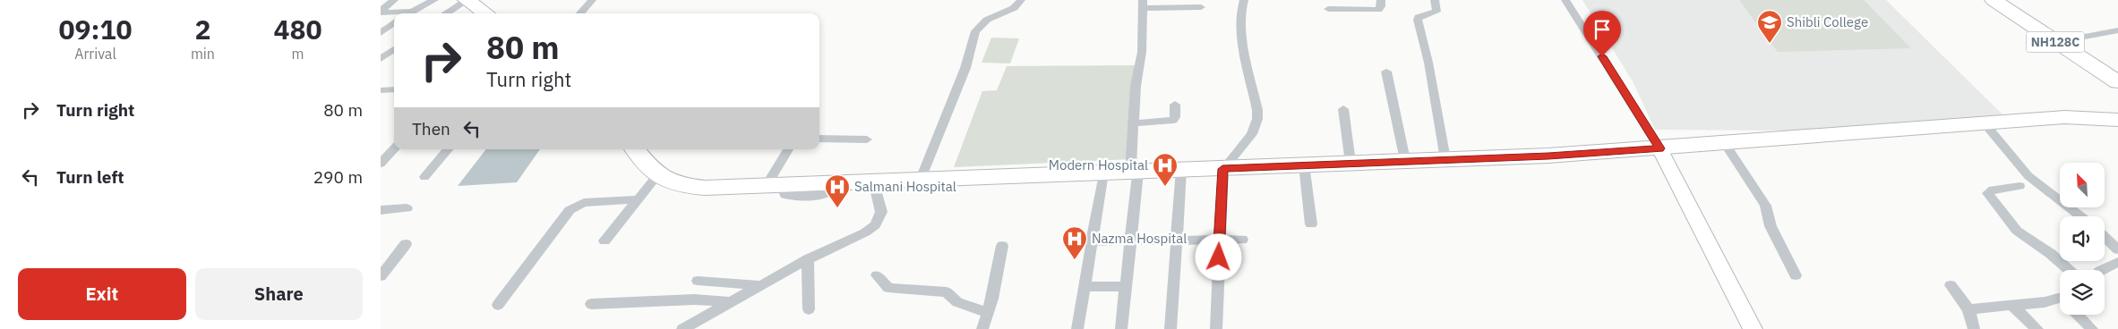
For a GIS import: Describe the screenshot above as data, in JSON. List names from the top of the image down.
{
  "streets": {
    "highway": ["NH128C"]
  },
  "places": {
    "school or university": ["Shibli College"],
    "hospital": ["Modern Hospital", "Salmani Hospital", "Nazma Hospital"]
  },
  "north": "top left",
  "page": {
    "eta": [
      "09:10",
      "Arrival",
      "2",
      "min",
      "480",
      "m"
    ],
    "turn": ["80 m", "Turn right"],
    "list": [
      {
        "name": "Turn right",
        "value": "80 m"
      },
      {
        "name": "Turn left",
        "value": "290 m"
      }
    ],
    "then": "Then",
    "buttons": ["Exit", "Share"]
  }
}
